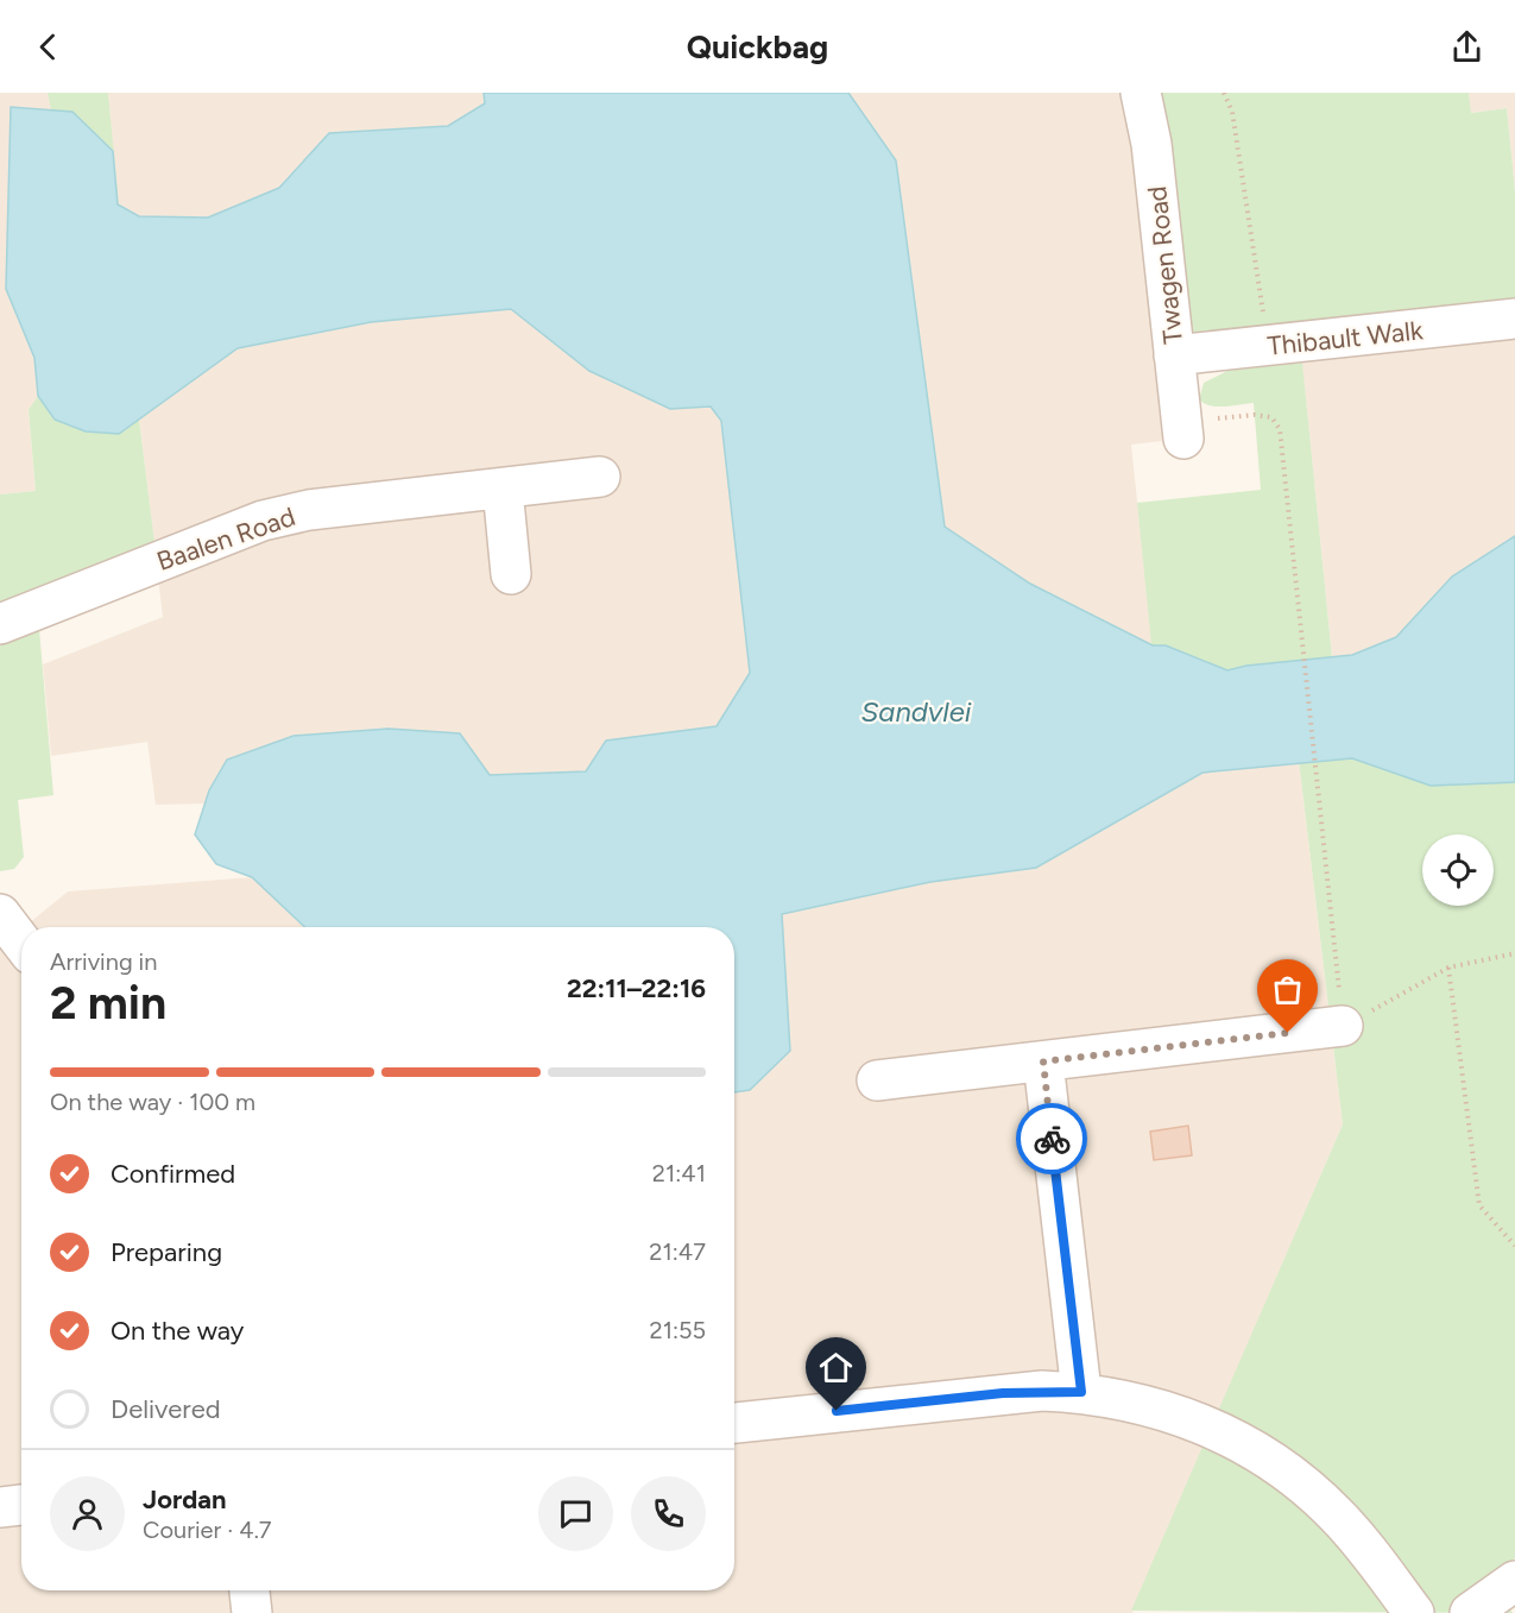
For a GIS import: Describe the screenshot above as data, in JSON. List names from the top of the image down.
{
  "streets": {
    "street": ["Twagen Road", "Thibault Walk", "Baalen Road"]
  },
  "crossings": [
    ["Twagen Road", "Thibault Walk"]
  ],
  "water": ["Sandvlei"],
  "page": {
    "header": "Quickbag",
    "heading": ["2 min", "Arriving in", "22:11–22:16"],
    "panel": ["Jordan", "Courier · 4.7"],
    "bar": "On the way · 100 m",
    "list": [
      ["Confirmed", "21:41"],
      ["Preparing", "21:47"],
      ["On the way", "21:55"],
      "Delivered"
    ]
  }
}
